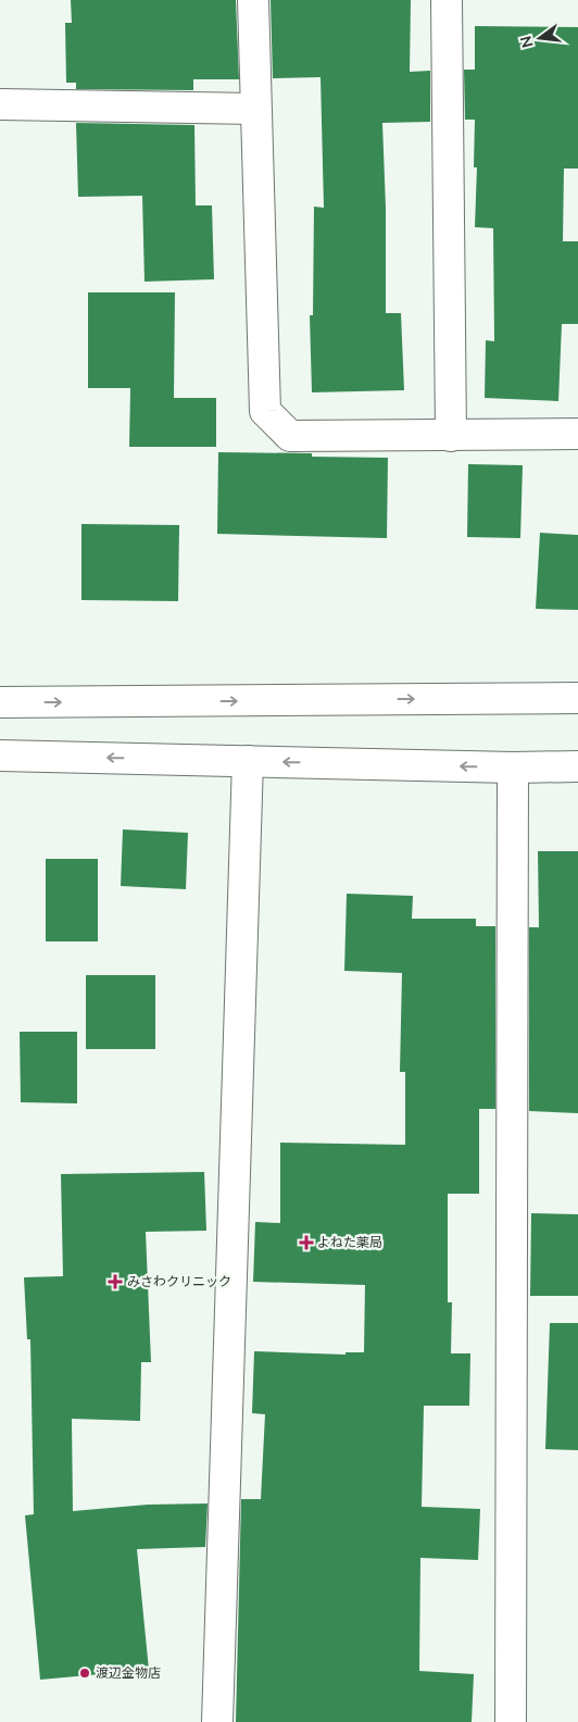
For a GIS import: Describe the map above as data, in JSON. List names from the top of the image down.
{
  "places": {
    "health": ["よねた薬局", "みさわクリニック"],
    "other": ["渡辺金物店"]
  },
  "north": "left"
}
